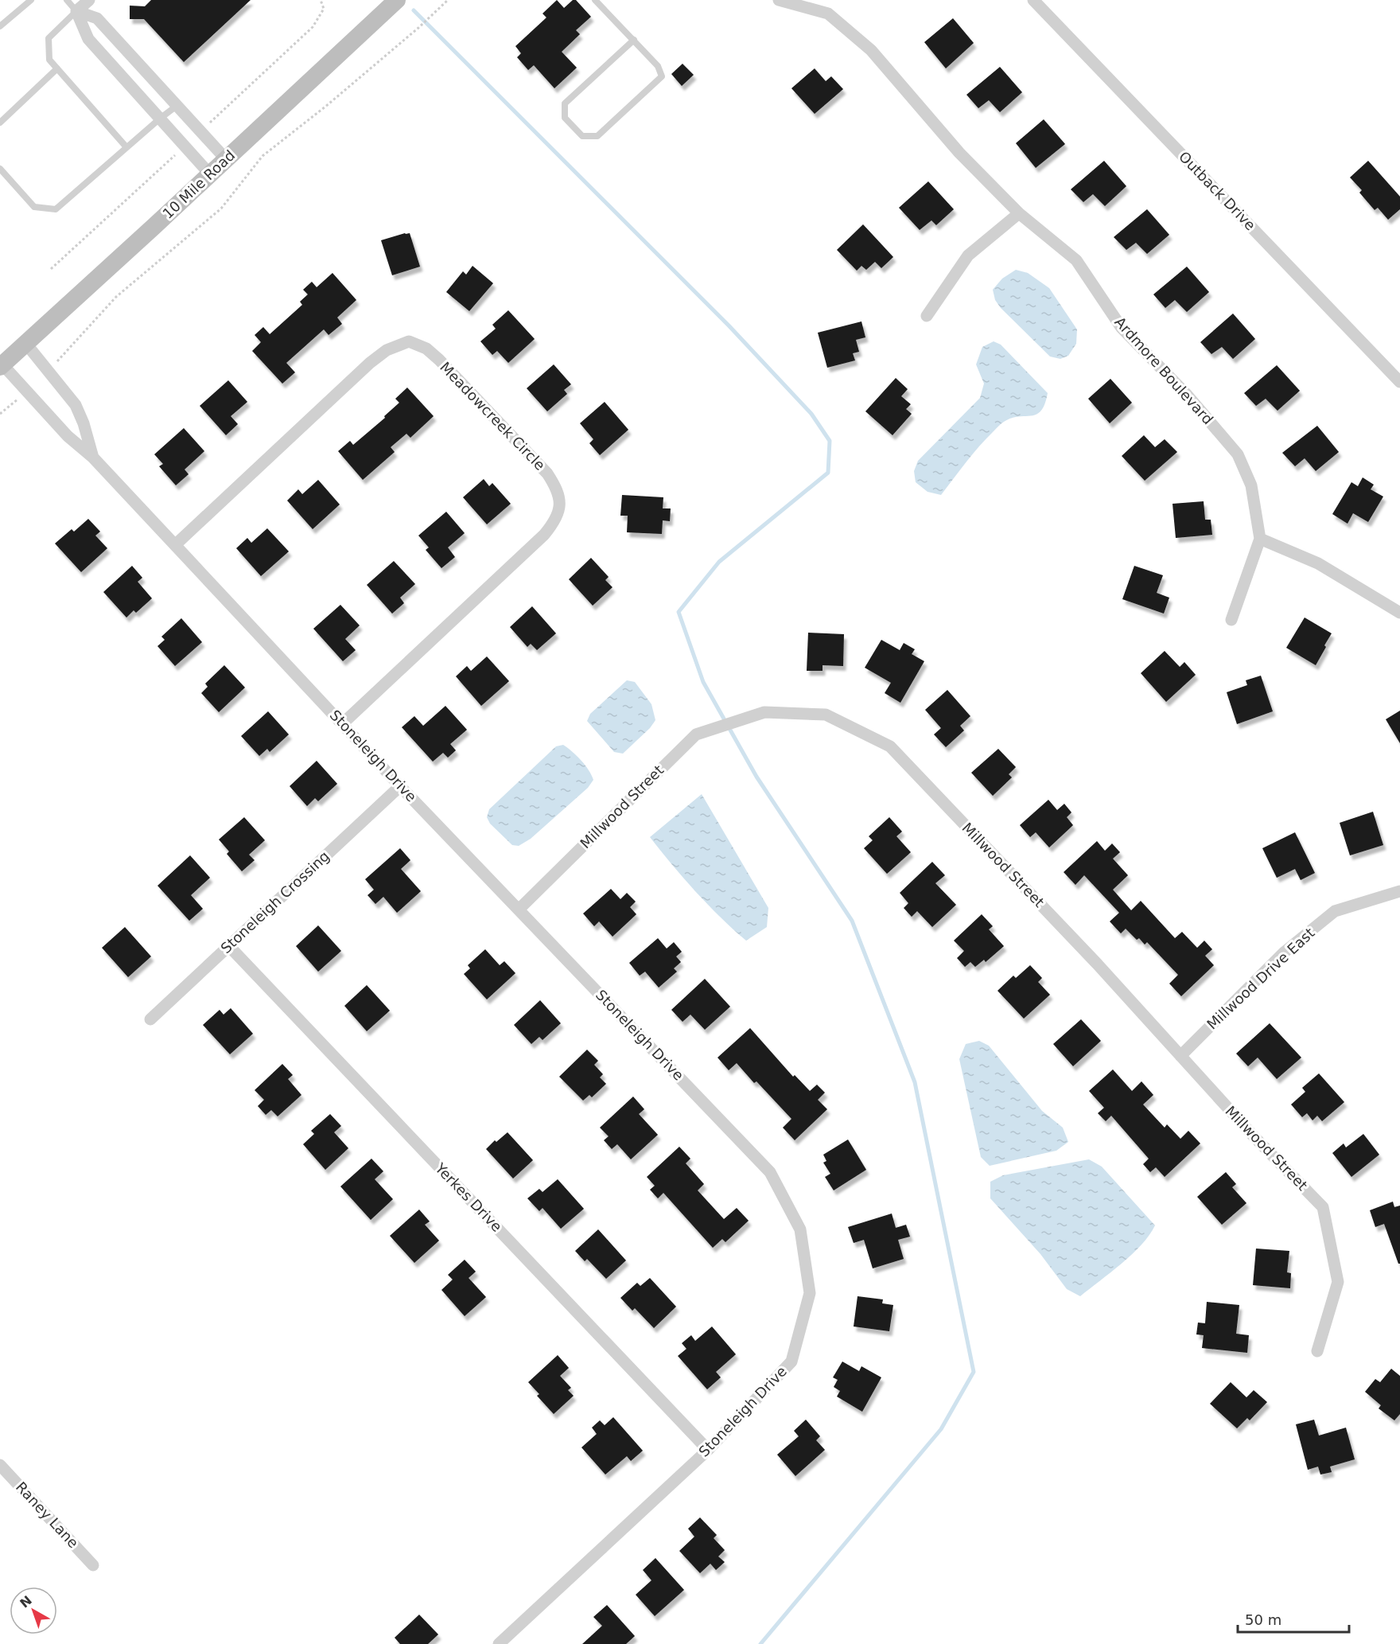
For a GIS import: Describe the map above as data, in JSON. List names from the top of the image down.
{
  "streets": {
    "main road": ["10 Mile Road"],
    "street": [
      "Outback Drive",
      "Ardmore Boulevard",
      "Meadowcreek Circle",
      "Stoneleigh Drive",
      "Millwood Street",
      "Stoneleigh Crossing",
      "Millwood Drive East",
      "Yerkes Drive",
      "Raney Lane"
    ]
  },
  "crossings": [
    ["10 Mile Road", "Stoneleigh Drive"],
    ["Meadowcreek Circle", "Stoneleigh Drive"],
    ["Stoneleigh Drive", "Millwood Street"],
    ["Stoneleigh Drive", "Stoneleigh Crossing"],
    ["Stoneleigh Drive", "Yerkes Drive"],
    ["Millwood Street", "Millwood Drive East"],
    ["Stoneleigh Crossing", "Yerkes Drive"]
  ],
  "scale_bar": "50 m",
  "north": "top left"
}
